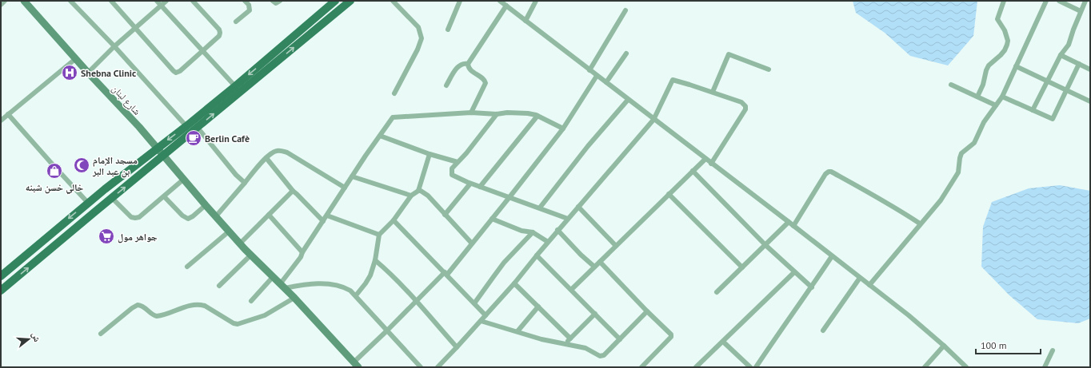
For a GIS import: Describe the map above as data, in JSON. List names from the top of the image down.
{
  "streets": {
    "street": ["شارع لبنان"]
  },
  "places": {
    "hospital": ["Shebna Clinic"],
    "cafe": ["Berlin Cafè"],
    "mosque": ["مسجد الإمام بن عبد البر"],
    "shop": ["خالي خسن شبنه"],
    "supermarket": ["جواهر مول"]
  },
  "scale_bar": "100 m",
  "north": "right"
}
